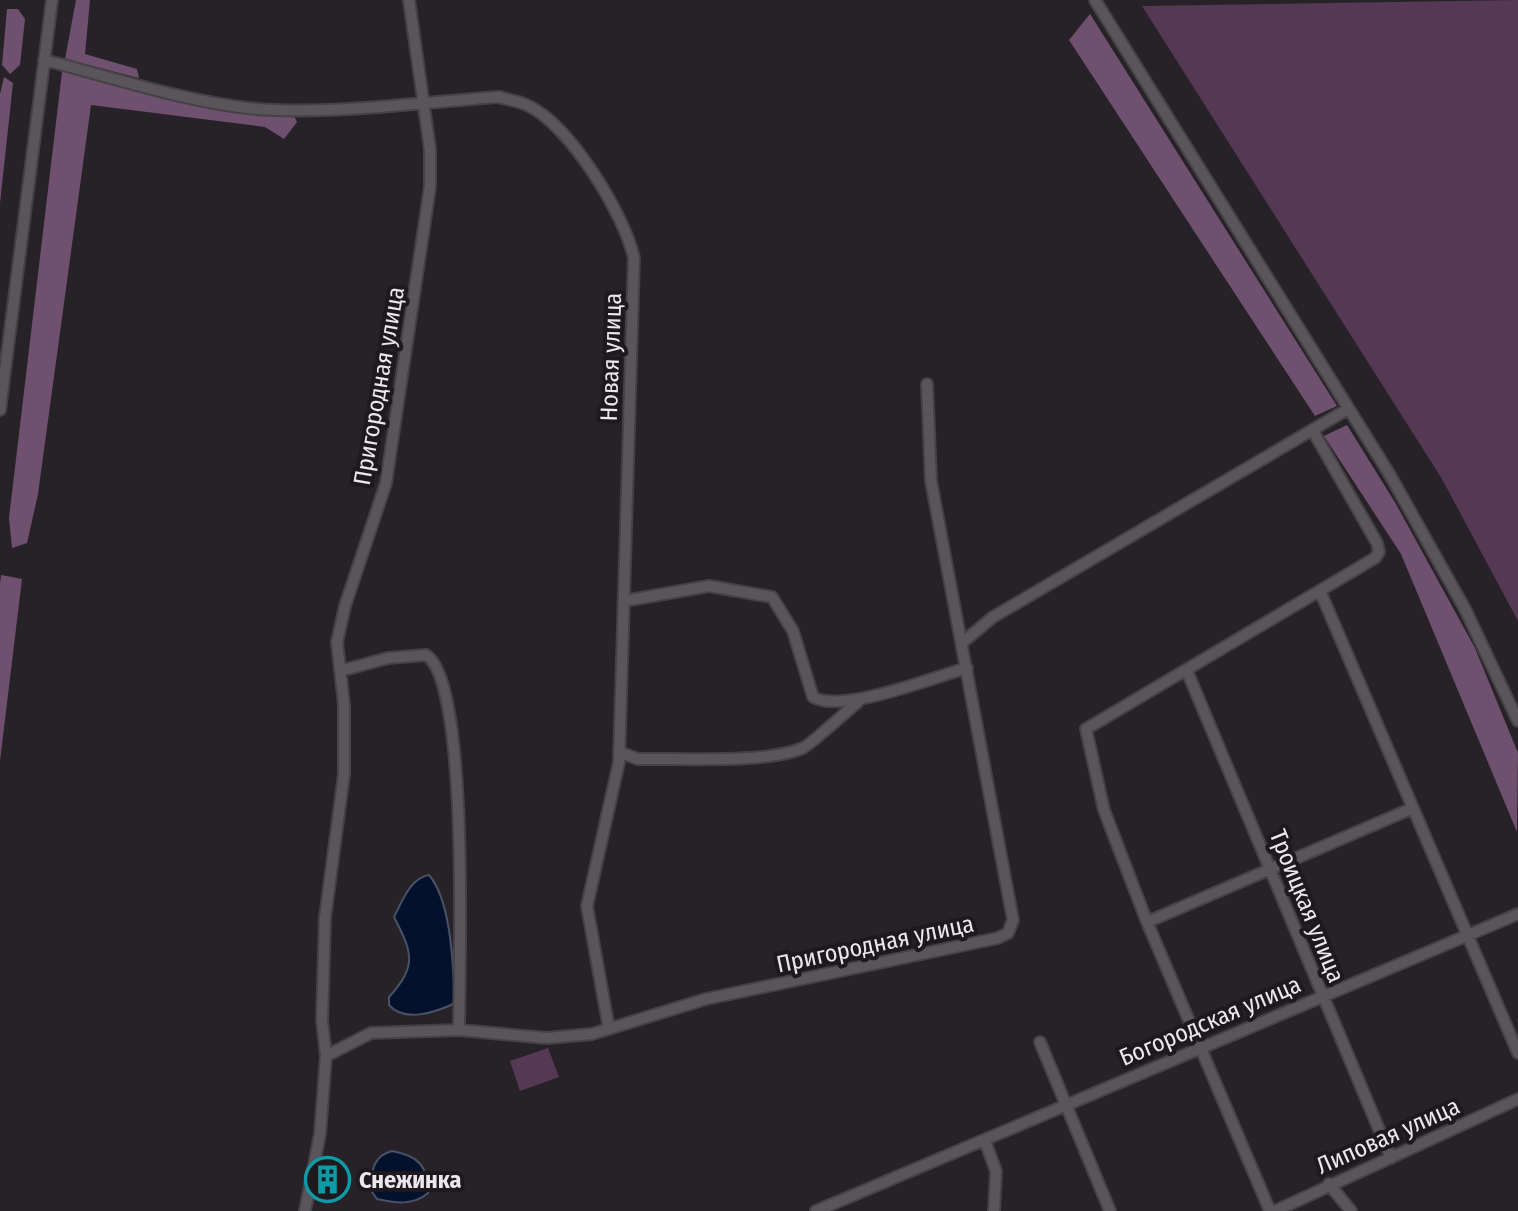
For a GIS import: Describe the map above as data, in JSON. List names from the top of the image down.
{
  "streets": {
    "street": [
      "Новая улица",
      "Пригородная улица",
      "Троицкая улица",
      "Богородская улица",
      "Липовая улица"
    ]
  },
  "crossings": [
    ["Новая улица", "Пригородная улица"],
    ["Троицкая улица", "Богородская улица"],
    ["Троицкая улица", "Липовая улица"]
  ],
  "places": {
    "building": ["Снежинка"]
  }
}
